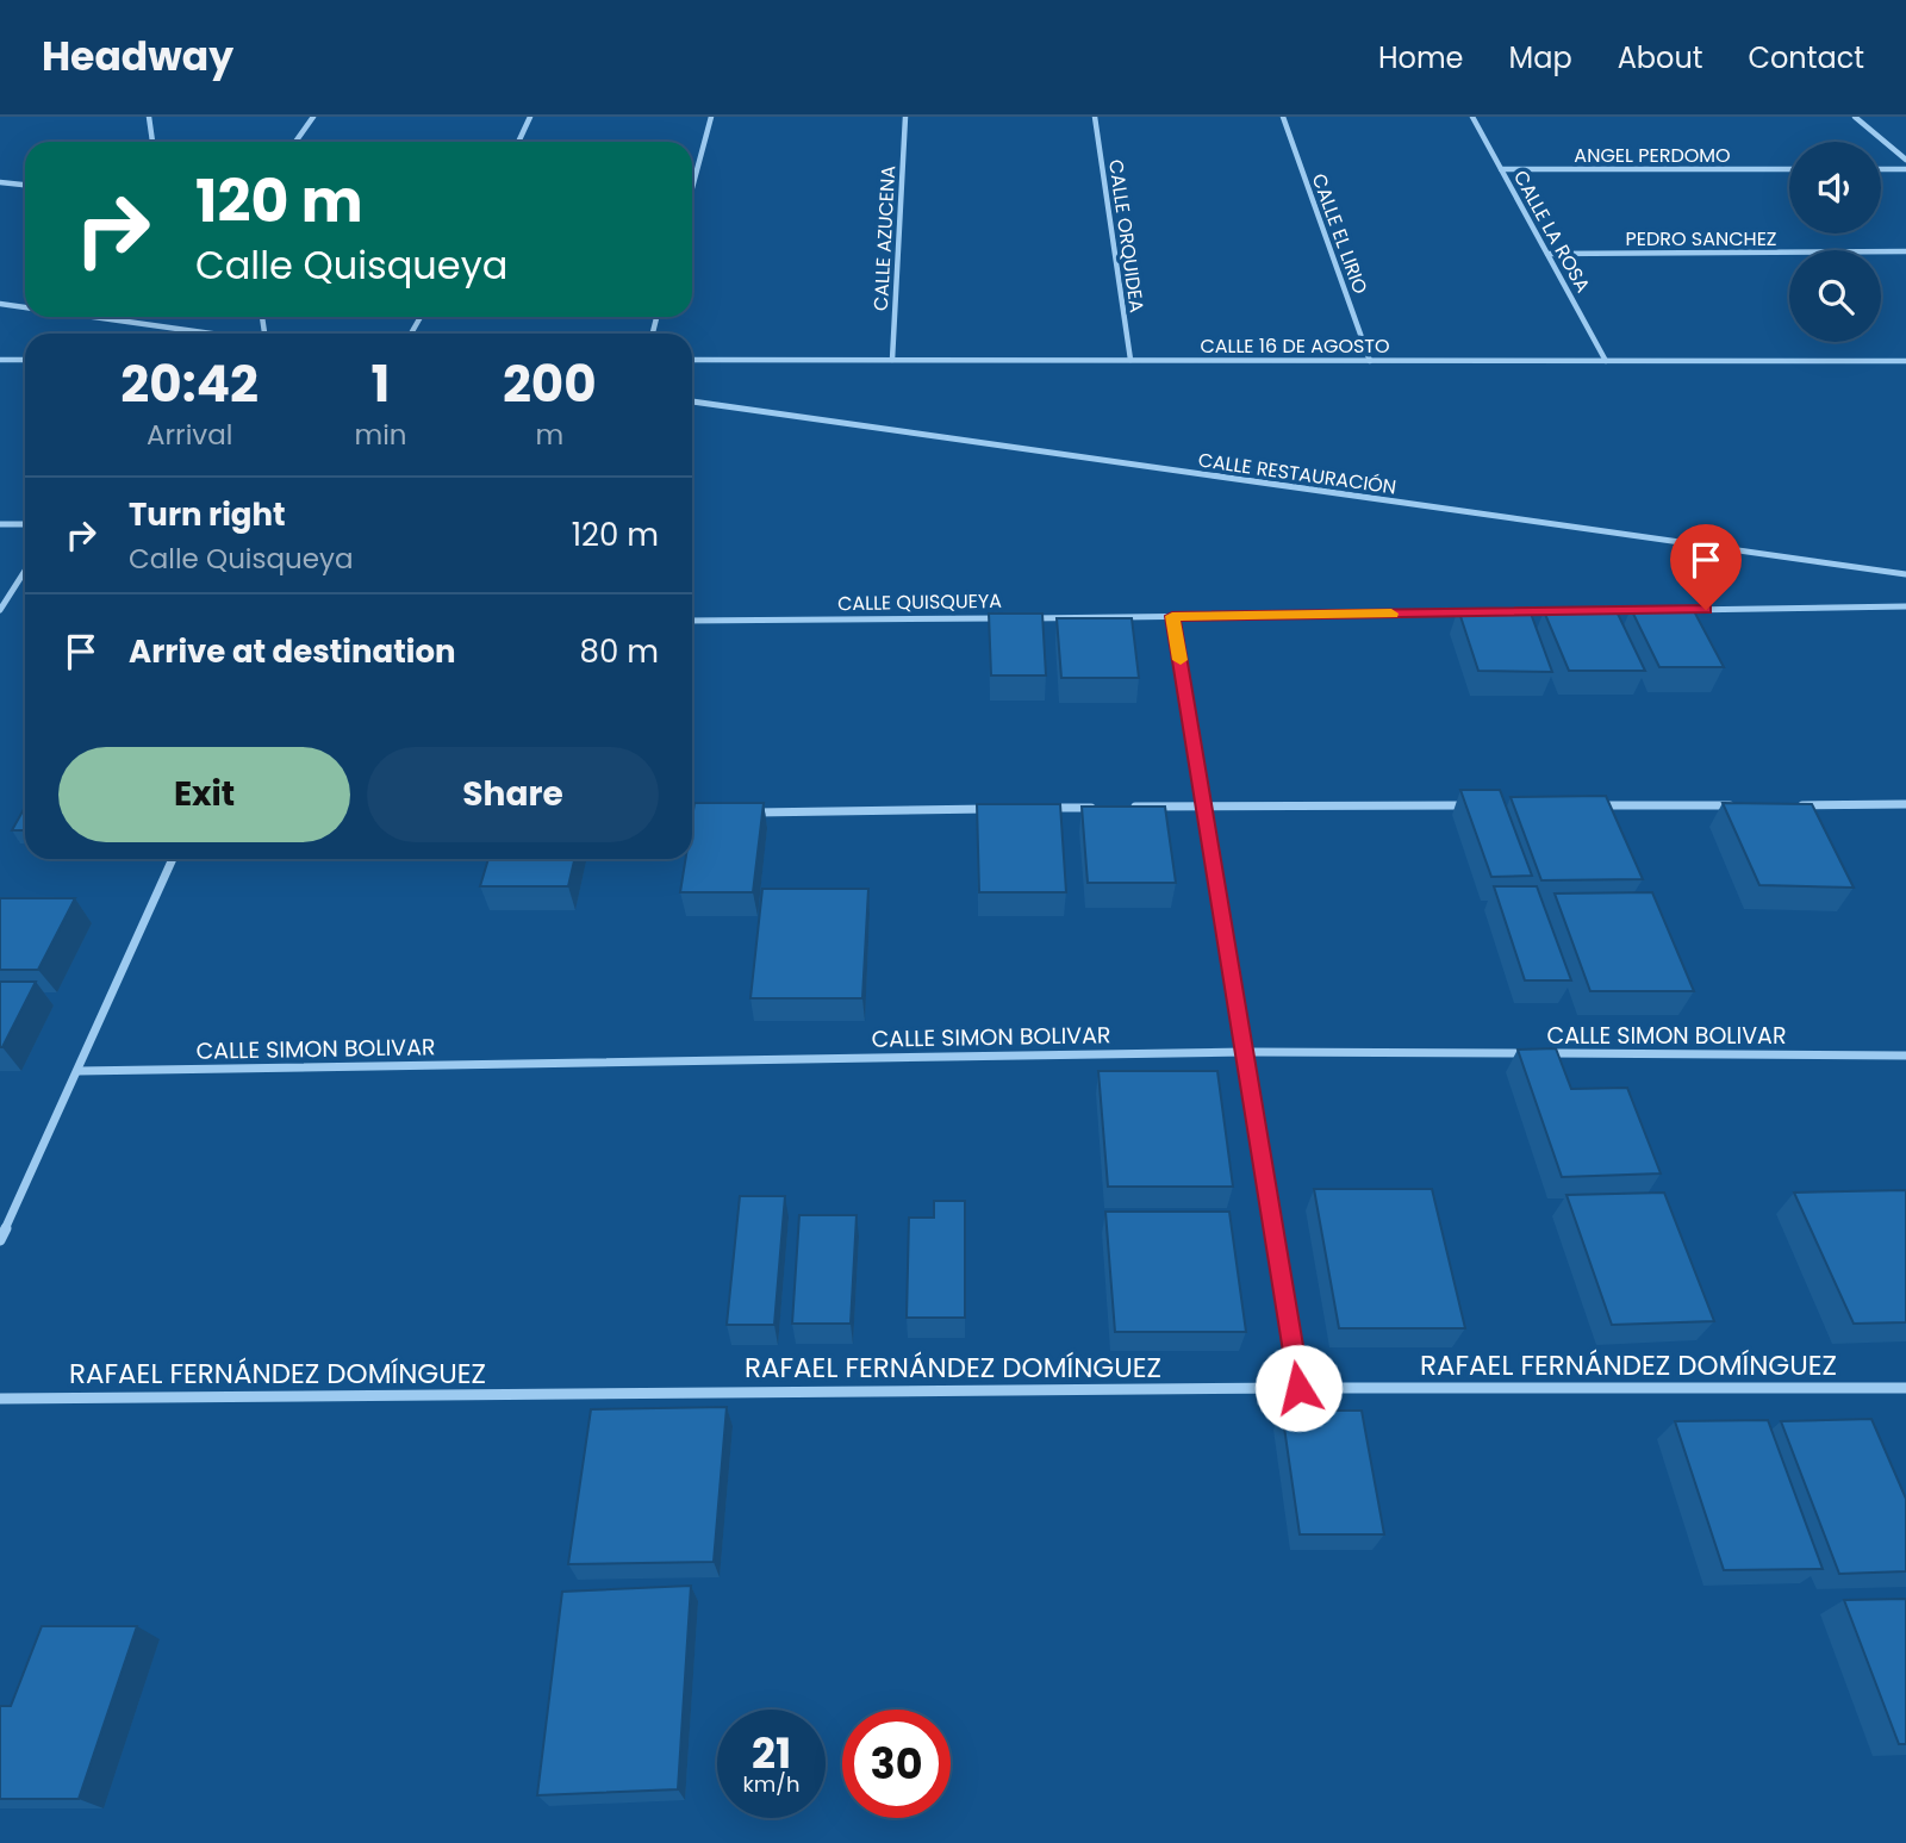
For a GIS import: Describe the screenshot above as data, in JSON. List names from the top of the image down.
{
  "streets": {
    "street": [
      "ANGEL PERDOMO",
      "CALLE LA ROSA",
      "CALLE EL LIRIO",
      "CALLE ORQUIDEA",
      "CALLE AZUCENA",
      "PEDRO SANCHEZ",
      "CALLE 16 DE AGOSTO",
      "CALLE RESTAURACIÓN",
      "CALLE QUISQUEYA",
      "CALLE SIMON BOLIVAR",
      "RAFAEL FERNÁNDEZ DOMÍNGUEZ"
    ]
  },
  "crossings": [
    ["ANGEL PERDOMO", "CALLE LA ROSA"],
    ["CALLE LA ROSA", "PEDRO SANCHEZ"],
    ["CALLE LA ROSA", "CALLE 16 DE AGOSTO"],
    ["CALLE EL LIRIO", "CALLE 16 DE AGOSTO"],
    ["CALLE ORQUIDEA", "CALLE 16 DE AGOSTO"],
    ["CALLE AZUCENA", "CALLE 16 DE AGOSTO"]
  ],
  "page": {
    "header": "Headway",
    "nav": [
      "Home",
      "Map",
      "About",
      "Contact"
    ],
    "turn": ["120 m", "Calle Quisqueya"],
    "eta": [
      "20:42",
      "Arrival",
      "1",
      "min",
      "200",
      "m"
    ],
    "list": [
      {
        "name": "Turn right",
        "note": "Calle Quisqueya",
        "value": "120 m"
      },
      {
        "name": "Arrive at destination",
        "value": "80 m"
      }
    ],
    "buttons": ["Exit", "Share"],
    "speed": "21 km/h",
    "limit": "30"
  }
}
